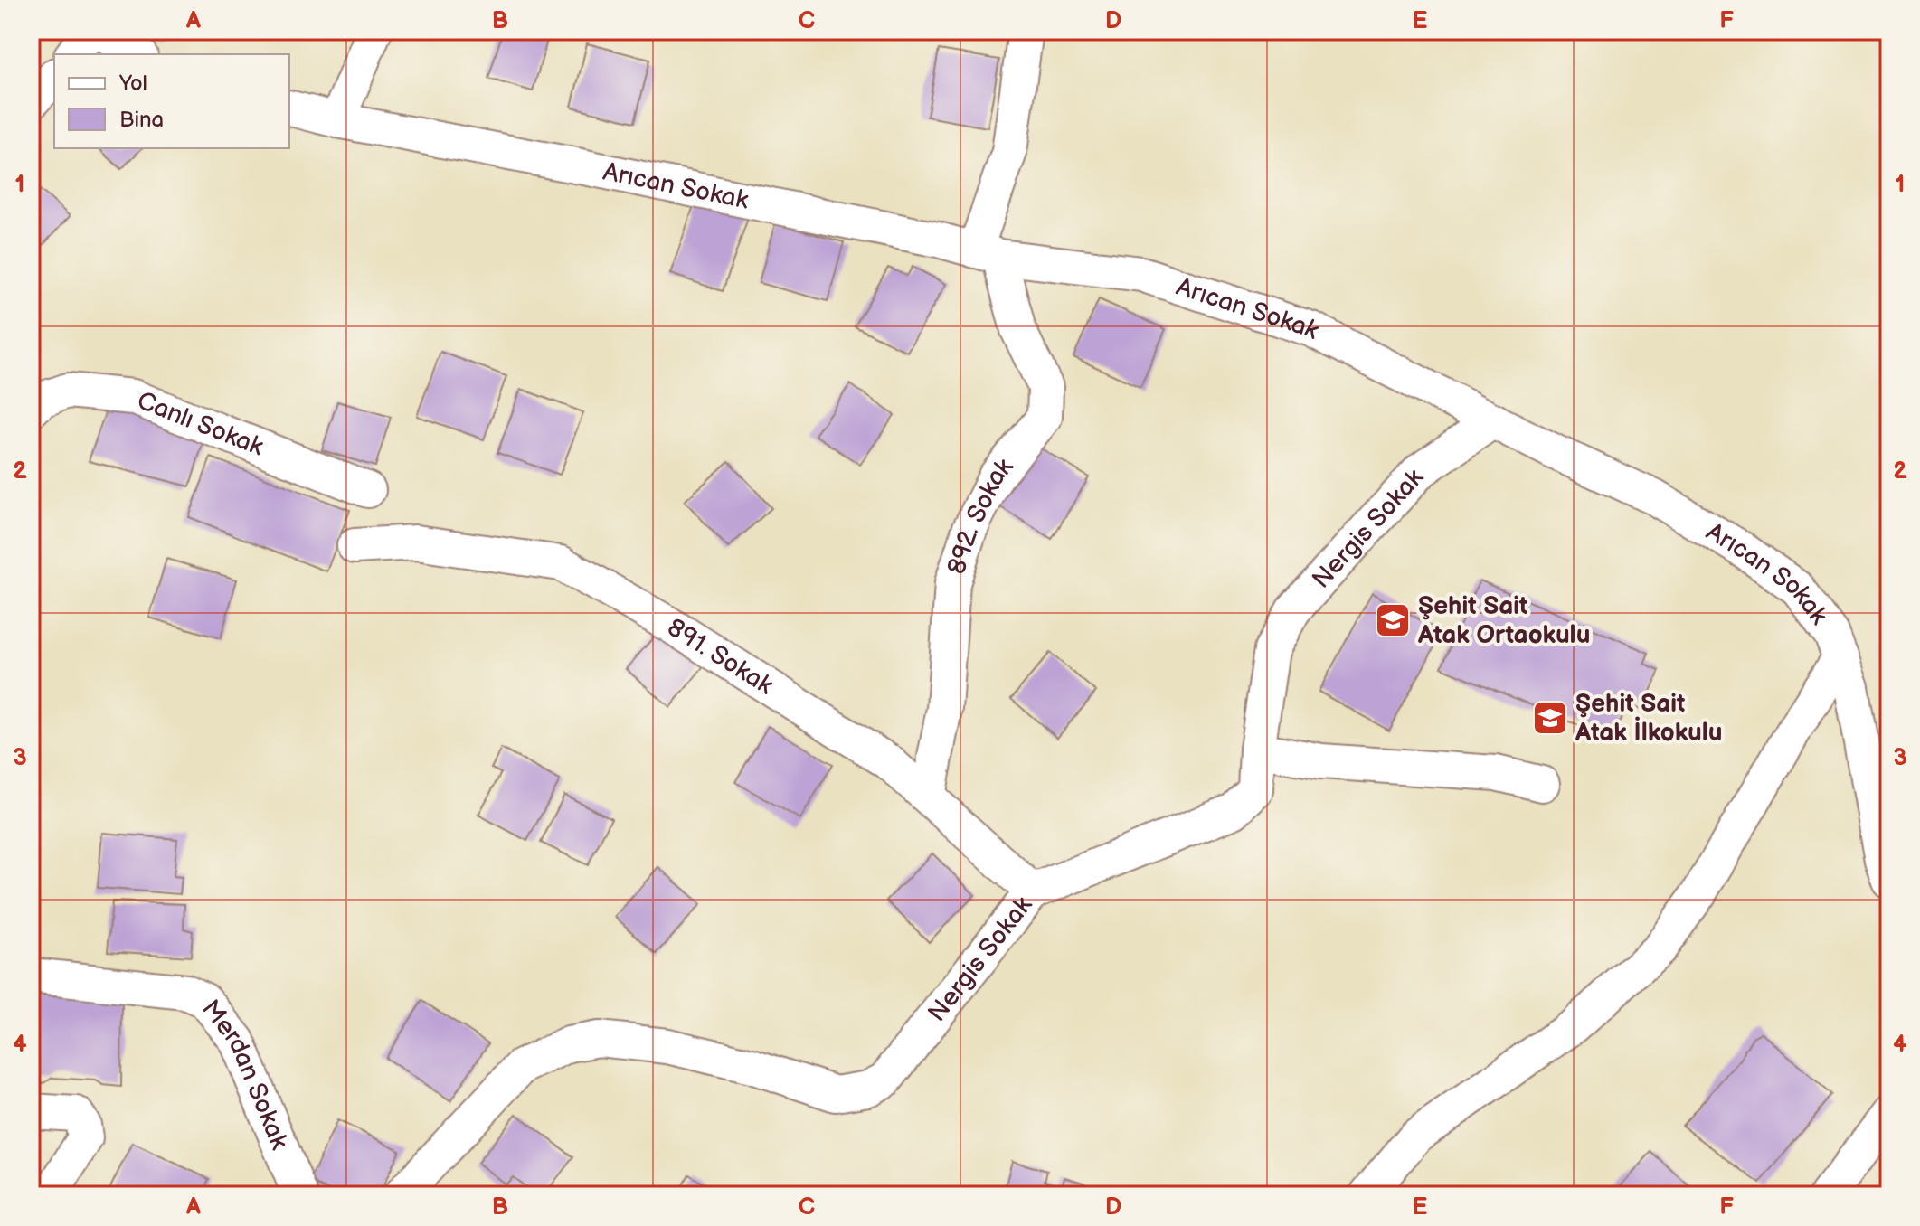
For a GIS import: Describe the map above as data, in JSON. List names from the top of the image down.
{
  "streets": {
    "street": [
      "Arıcan Sokak",
      "Canlı Sokak",
      "892. Sokak",
      "Nergis Sokak",
      "891. Sokak",
      "Merdan Sokak"
    ]
  },
  "crossings": [
    ["Arıcan Sokak", "892. Sokak"],
    ["Arıcan Sokak", "Nergis Sokak"],
    ["892. Sokak", "891. Sokak"],
    ["Nergis Sokak", "891. Sokak"]
  ],
  "places": {
    "school or university": ["Şehit Sait Atak Ortaokulu", "Şehit Sait Atak İlkokulu"]
  },
  "legend": ["Yol", "Bina"],
  "grid": {
    "columns": [
      "A",
      "B",
      "C",
      "D",
      "E",
      "F"
    ],
    "rows": [
      "1",
      "2",
      "3",
      "4"
    ]
  }
}
